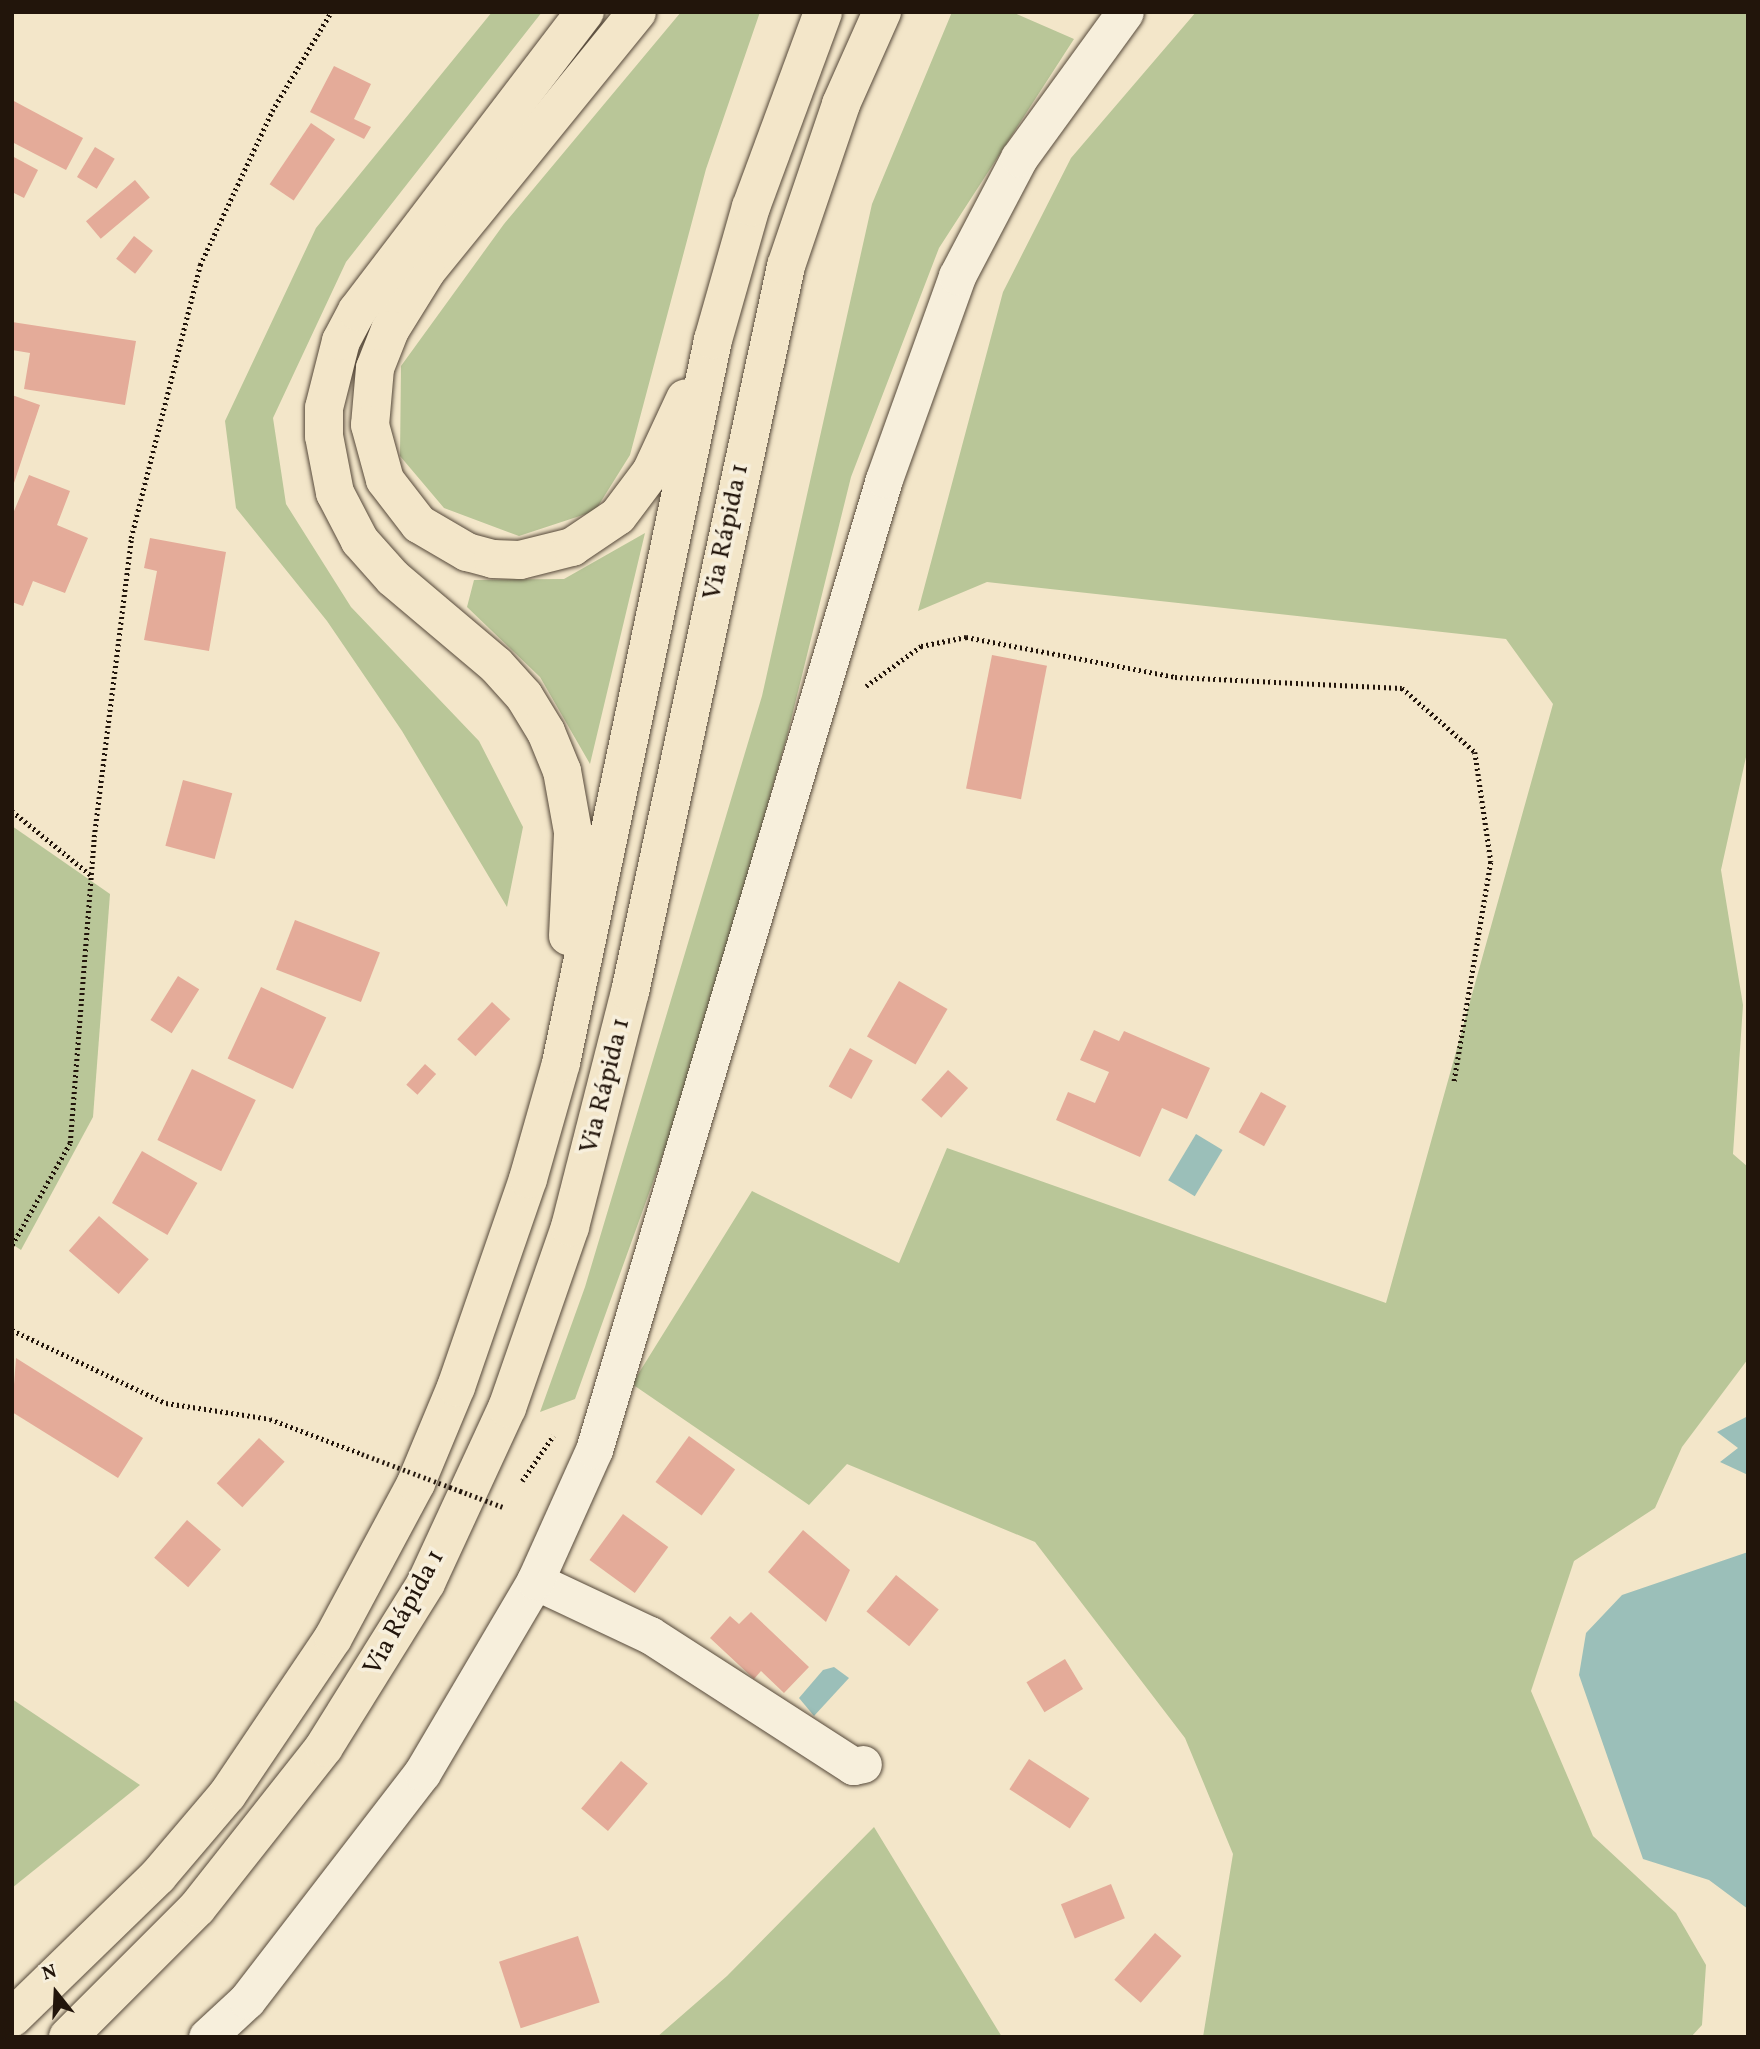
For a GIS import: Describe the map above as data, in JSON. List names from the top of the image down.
{
  "streets": {
    "highway": ["Via Rápida 1"]
  },
  "north": "top"
}
